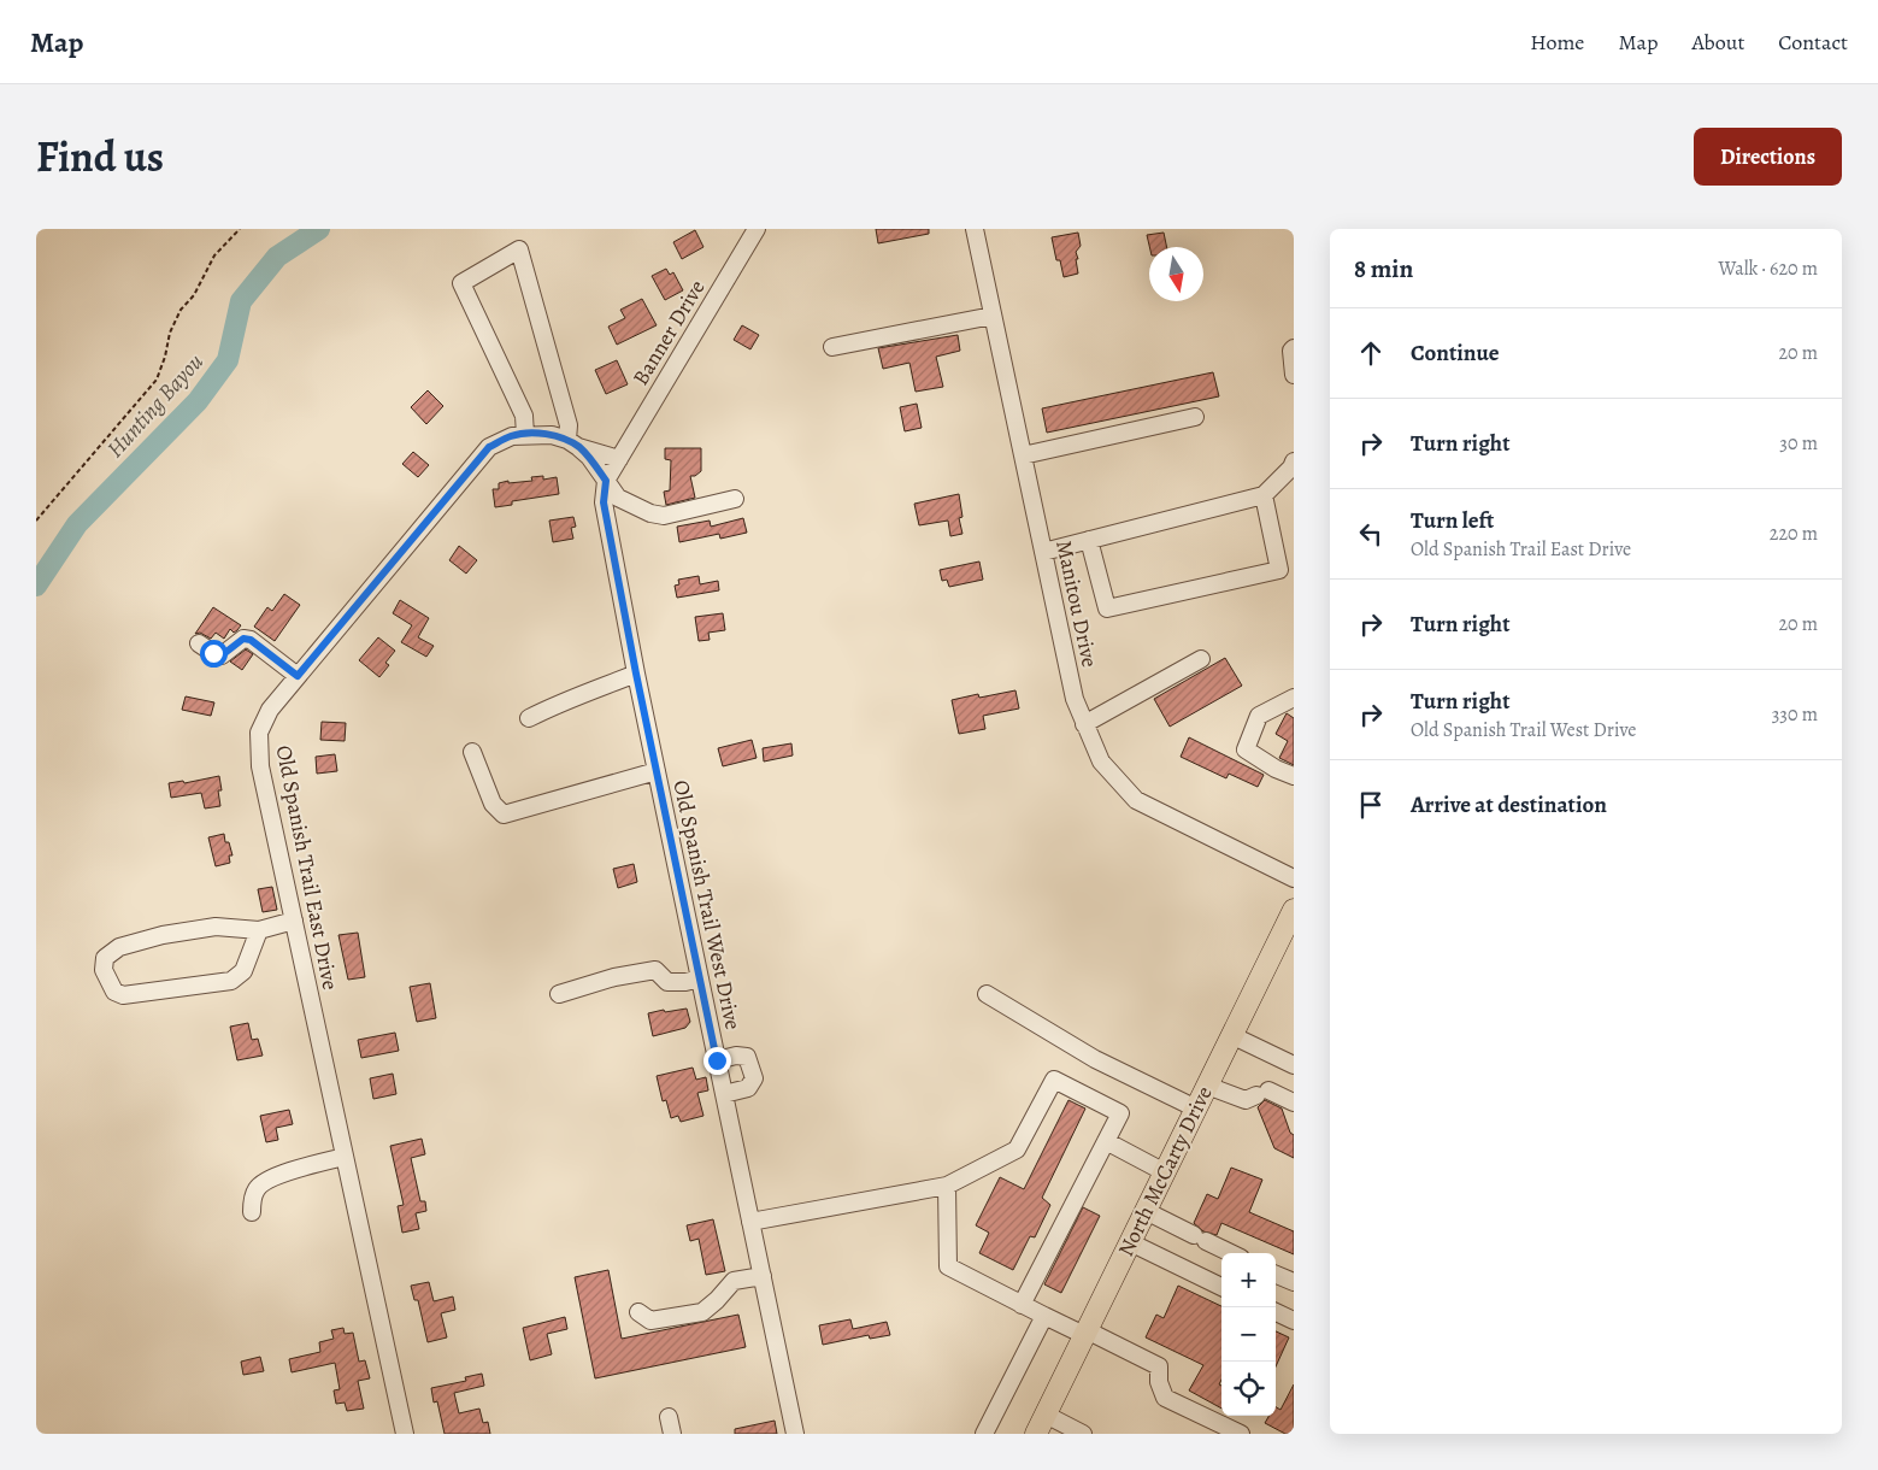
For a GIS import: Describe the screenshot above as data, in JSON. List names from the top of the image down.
{
  "streets": {
    "main road": ["North McCarty Drive"],
    "street": [
      "Banner Drive",
      "Manitou Drive",
      "Old Spanish Trail East Drive",
      "Old Spanish Trail West Drive"
    ]
  },
  "crossings": [
    ["Banner Drive", "Old Spanish Trail East Drive"],
    ["Banner Drive", "Old Spanish Trail West Drive"],
    ["Old Spanish Trail East Drive", "Old Spanish Trail West Drive"]
  ],
  "water": ["Hunting Bayou"],
  "north": "bottom",
  "page": {
    "header": "Map",
    "nav": [
      "Home",
      "Map",
      "About",
      "Contact"
    ],
    "title": "Find us",
    "buttons": "Directions",
    "heading": ["8 min", "Walk · 620 m"],
    "list": [
      ["Continue", "20 m"],
      ["Turn right", "30 m"],
      ["Turn left", "Old Spanish Trail East Drive", "220 m"],
      ["Turn right", "20 m"],
      ["Turn right", "Old Spanish Trail West Drive", "330 m"],
      "Arrive at destination"
    ],
    "map_buttons": ["+", "−"]
  }
}
